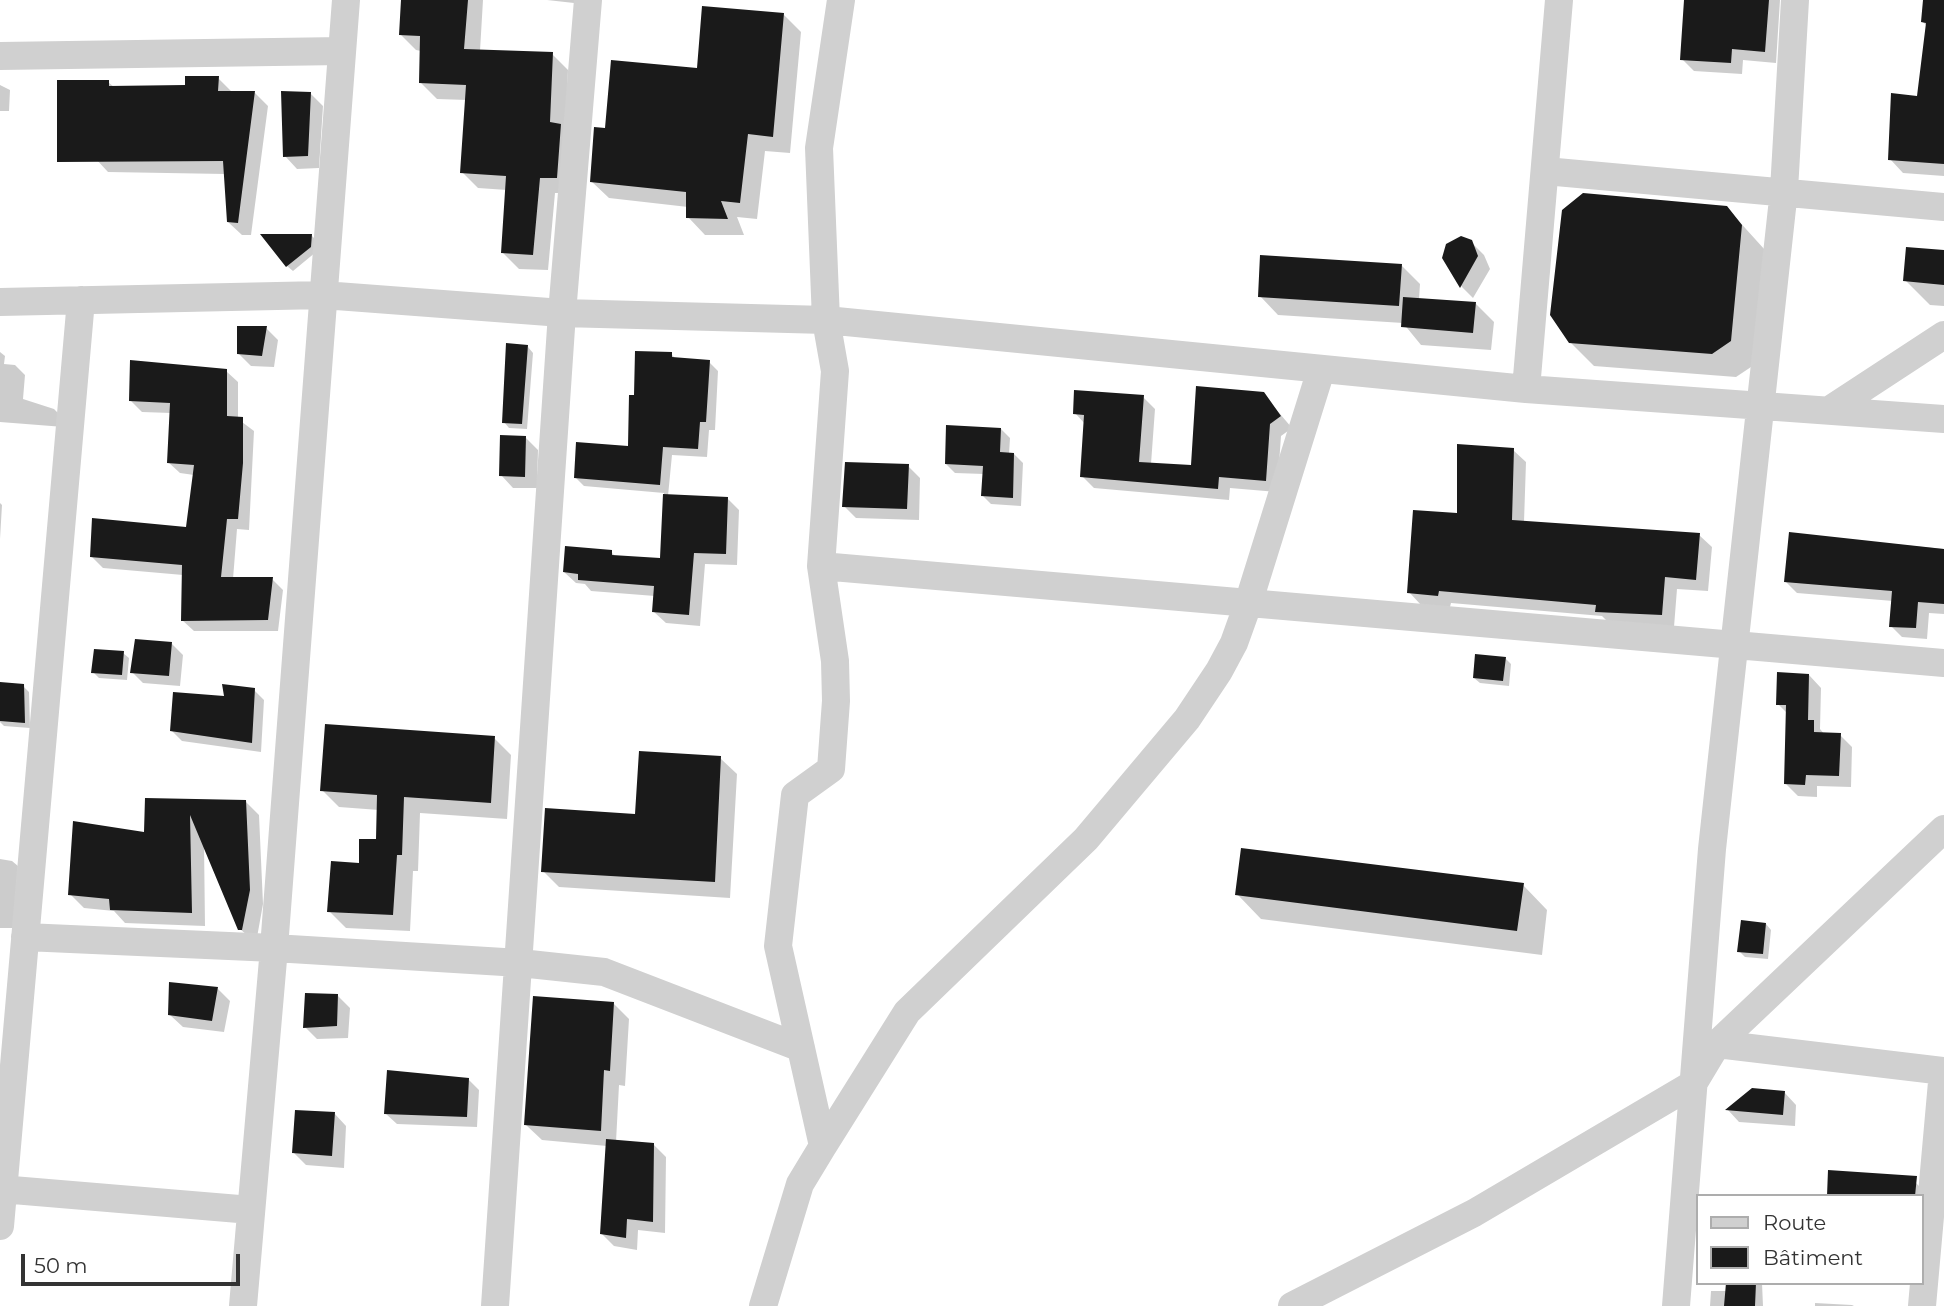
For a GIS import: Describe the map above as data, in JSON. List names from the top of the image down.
{
  "legend": ["Route", "Bâtiment"],
  "scale_bar": "50 m"
}
